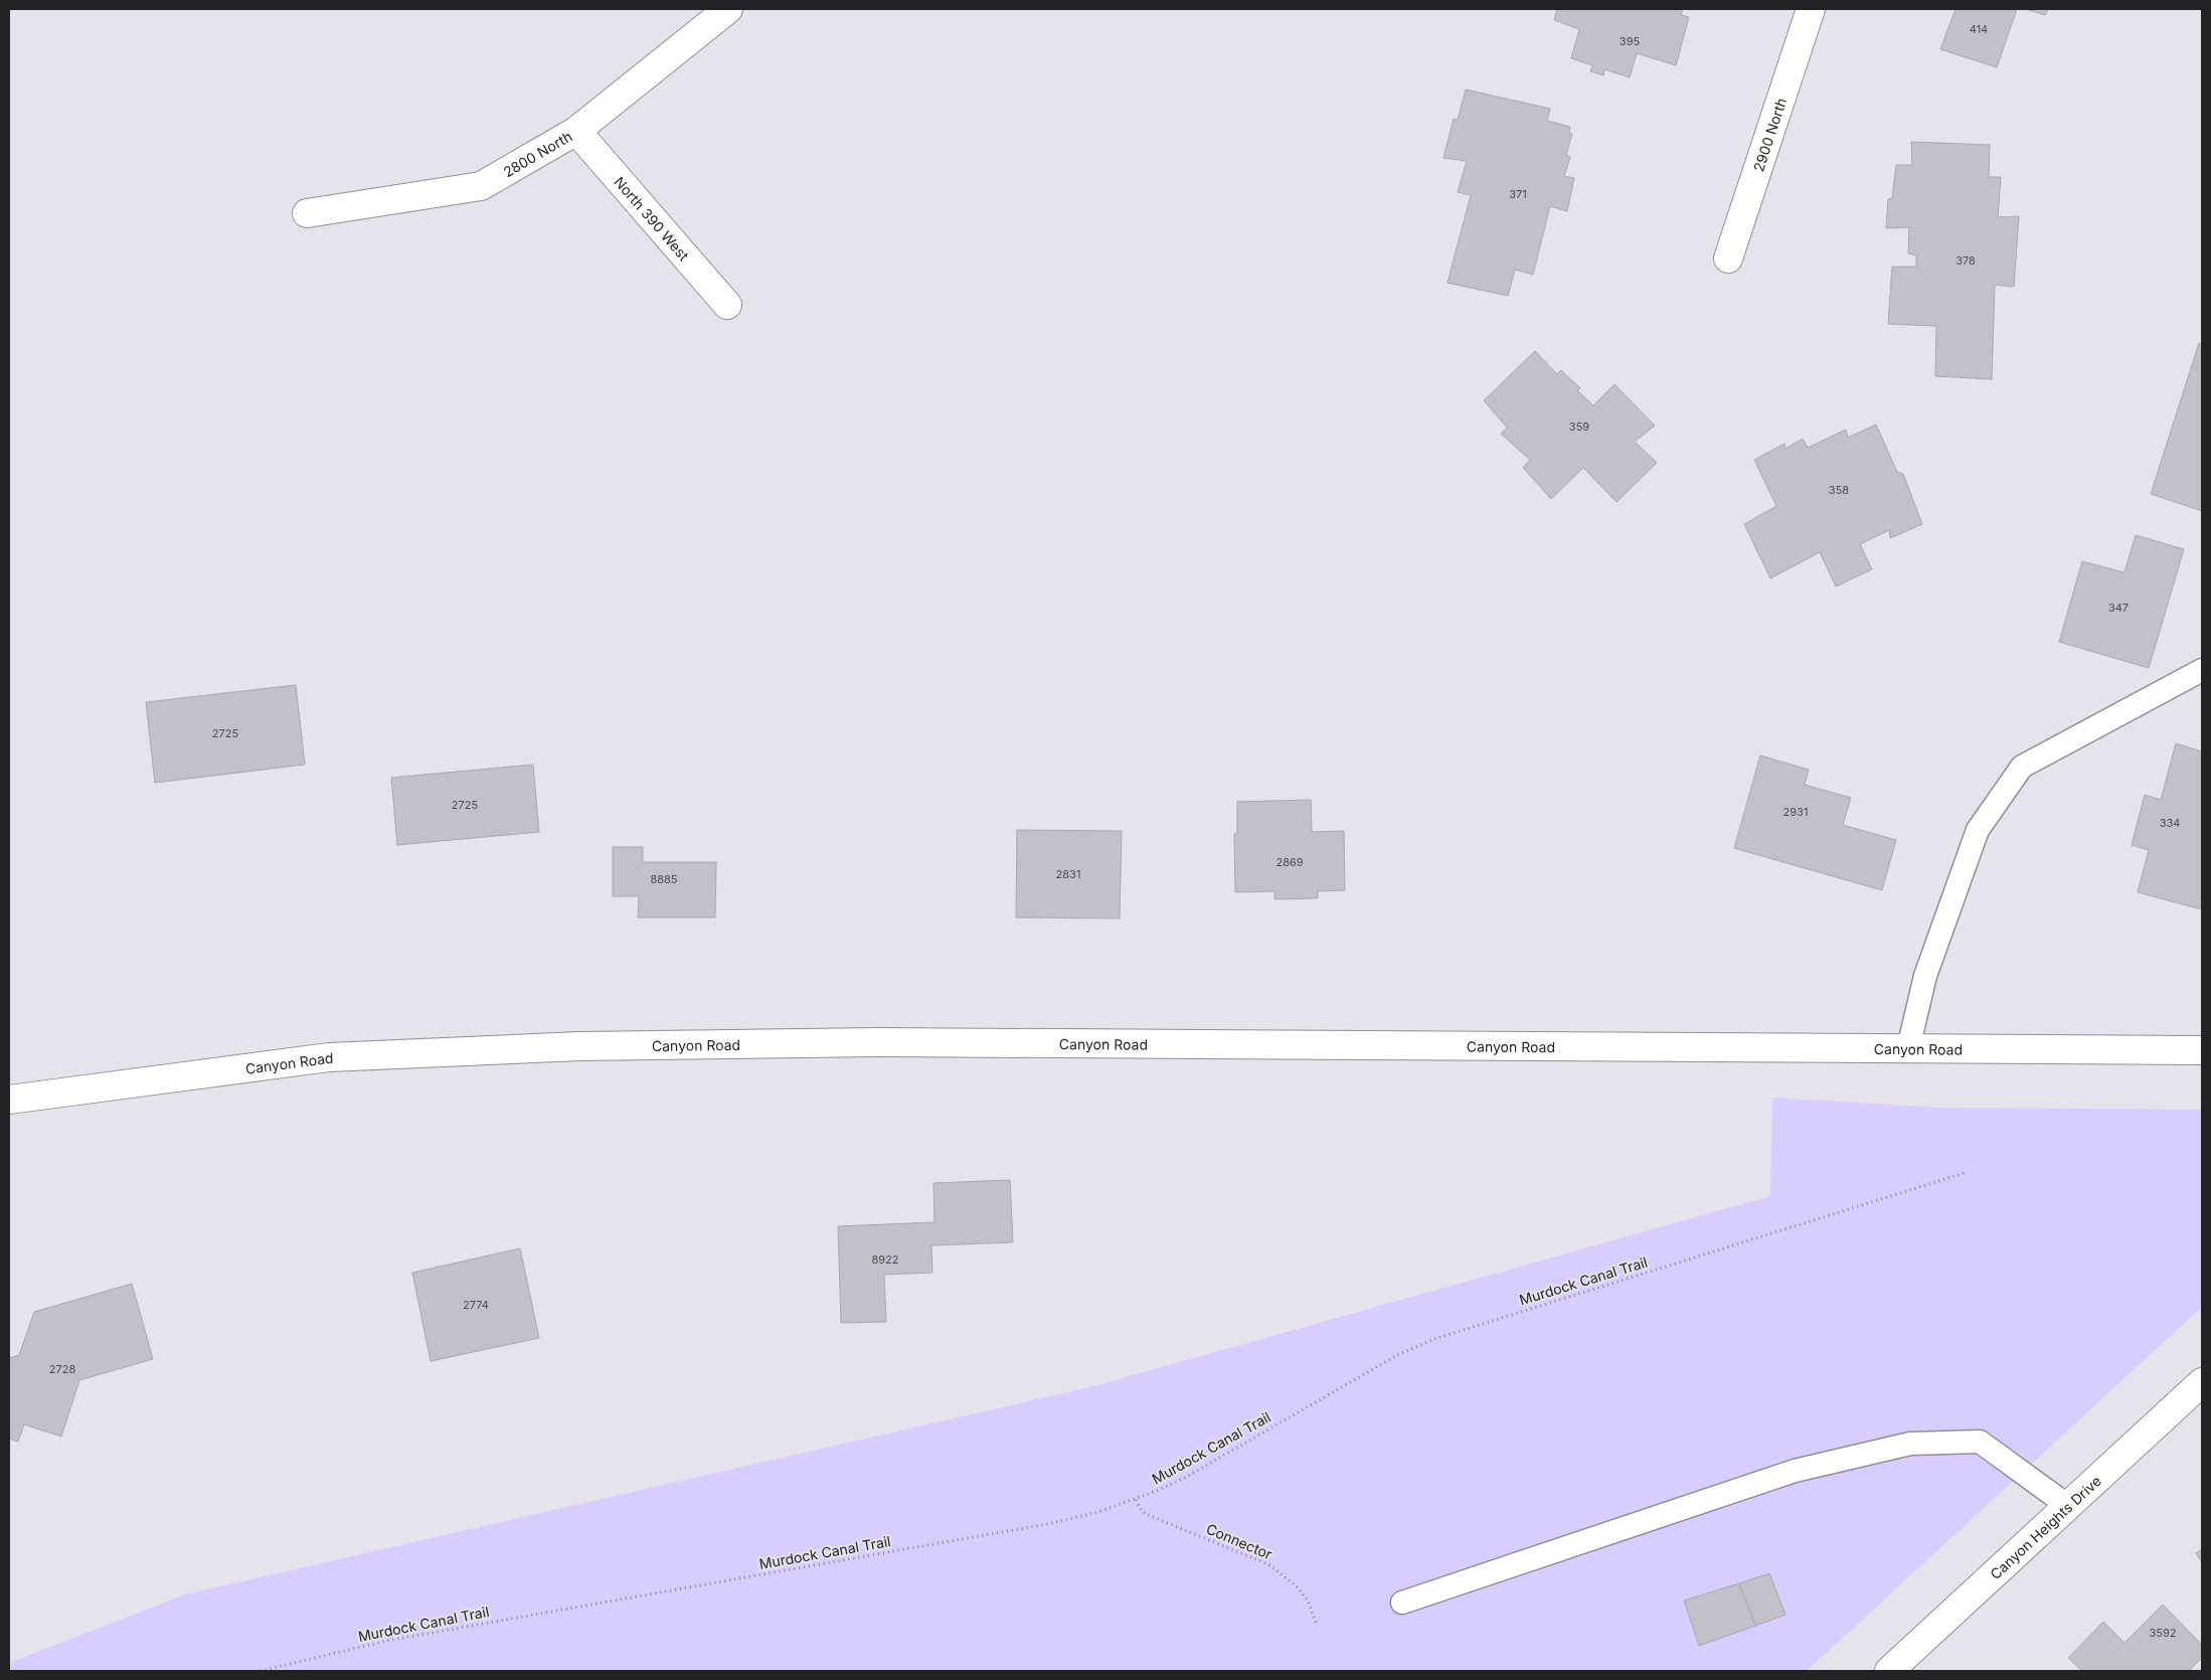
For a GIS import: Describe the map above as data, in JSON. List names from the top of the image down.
{
  "streets": {
    "main road": [
      "2900 North",
      "2800 North",
      "North 390 West",
      "Canyon Road",
      "Canyon Heights Drive"
    ],
    "path": ["Murdock Canal Trail", "Connector"]
  },
  "crossings": [
    ["2800 North", "North 390 West"],
    ["Murdock Canal Trail", "Connector"]
  ],
  "house_numbers": [
    "414",
    "395",
    "371",
    "378",
    "359",
    "358",
    "347",
    "2725",
    "2725",
    "2931",
    "334",
    "2869",
    "2831",
    "8885",
    "8922",
    "2774",
    "2728",
    "3592"
  ]
}
